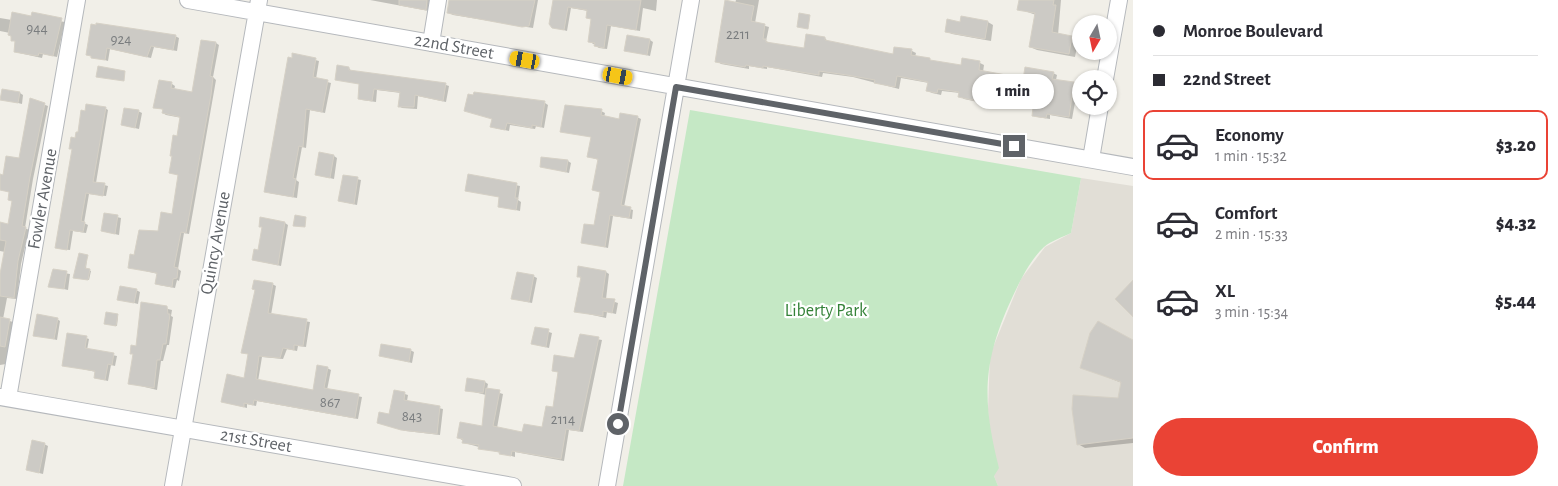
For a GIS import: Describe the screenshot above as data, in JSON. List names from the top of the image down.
{
  "streets": {
    "street": [
      "22nd Street",
      "Fowler Avenue",
      "Quincy Avenue",
      "21st Street"
    ]
  },
  "crossings": [
    ["22nd Street", "Quincy Avenue"],
    ["Fowler Avenue", "21st Street"],
    ["Quincy Avenue", "21st Street"]
  ],
  "parks": ["Liberty Park"],
  "house_numbers": [
    "944",
    "2211",
    "924",
    "867",
    "843",
    "2114"
  ],
  "north": "bottom",
  "page": {
    "banner": ["Monroe Boulevard", "22nd Street"],
    "bubble": "1 min",
    "list": [
      {
        "name": "Economy",
        "note": "1 min · 15:32",
        "value": "$3.20"
      },
      {
        "name": "Comfort",
        "note": "2 min · 15:33",
        "value": "$4.32"
      },
      {
        "name": "XL",
        "note": "3 min · 15:34",
        "value": "$5.44"
      }
    ],
    "buttons": "Confirm"
  }
}
